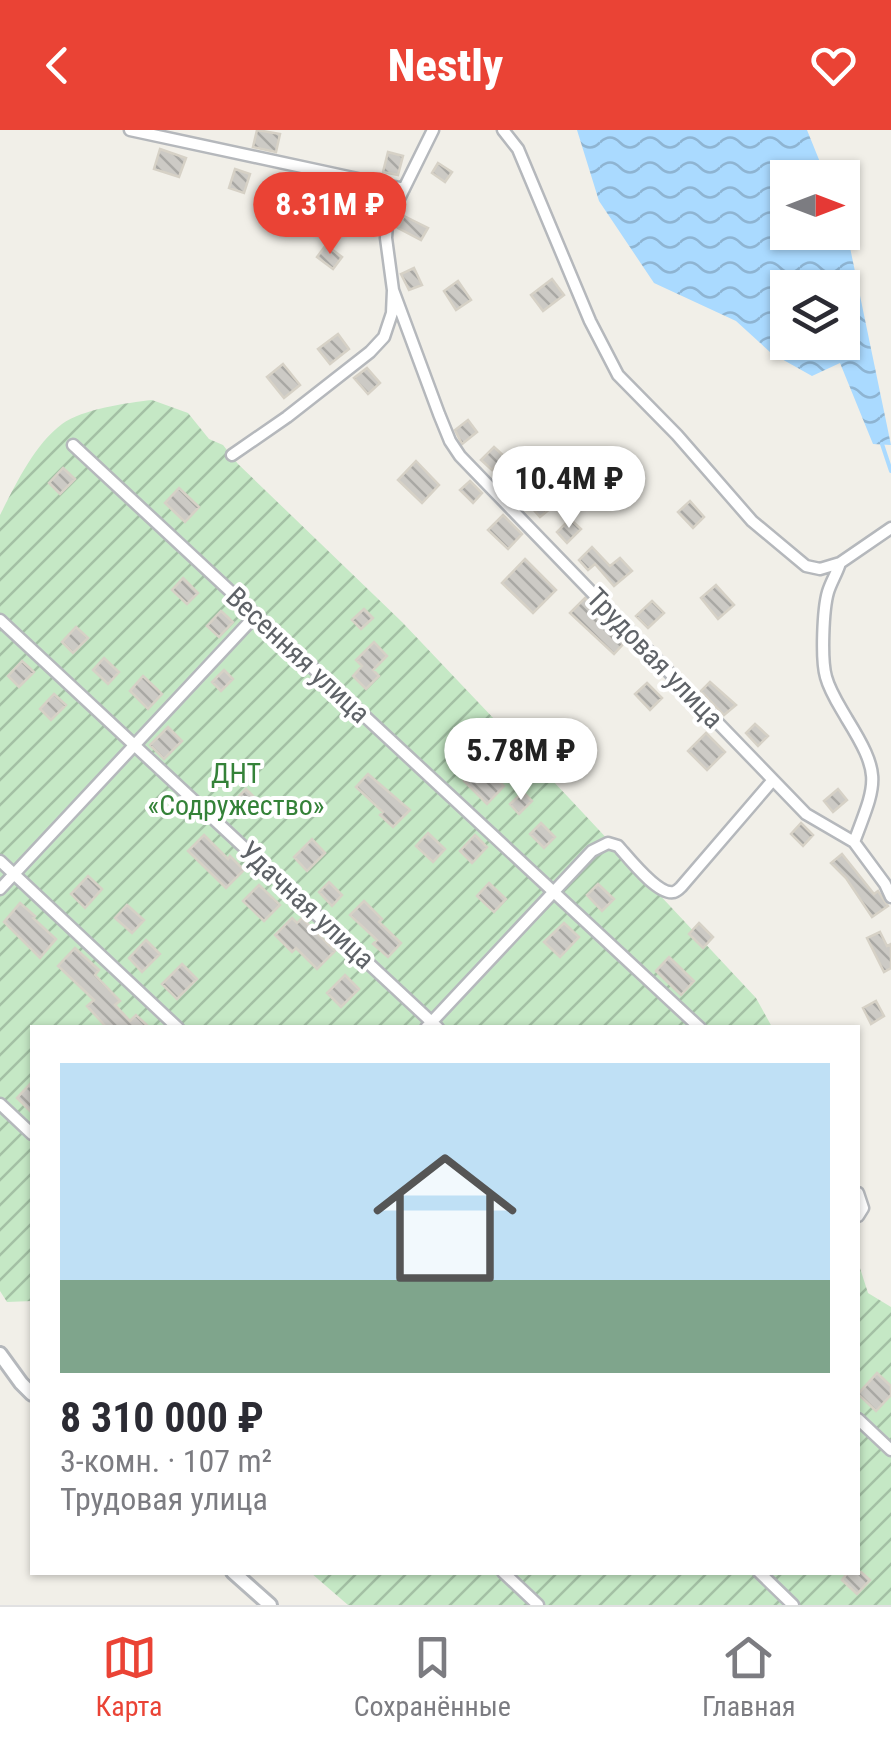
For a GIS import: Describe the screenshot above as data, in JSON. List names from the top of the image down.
{
  "streets": {
    "street": ["Весенняя улица", "Трудовая улица", "Удачная улица"]
  },
  "parks": ["ДНТ «Содружество»"],
  "north": "right",
  "page": {
    "header": "Nestly",
    "price": ["8.31M ₽", "10.4M ₽", "5.78M ₽"],
    "list": [
      {
        "name": "8 310 000 ₽",
        "note": "3-комн. · 107 m² · Трудовая улица"
      }
    ],
    "tabs": ["Карта", "Сохранённые", "Главная"]
  }
}
